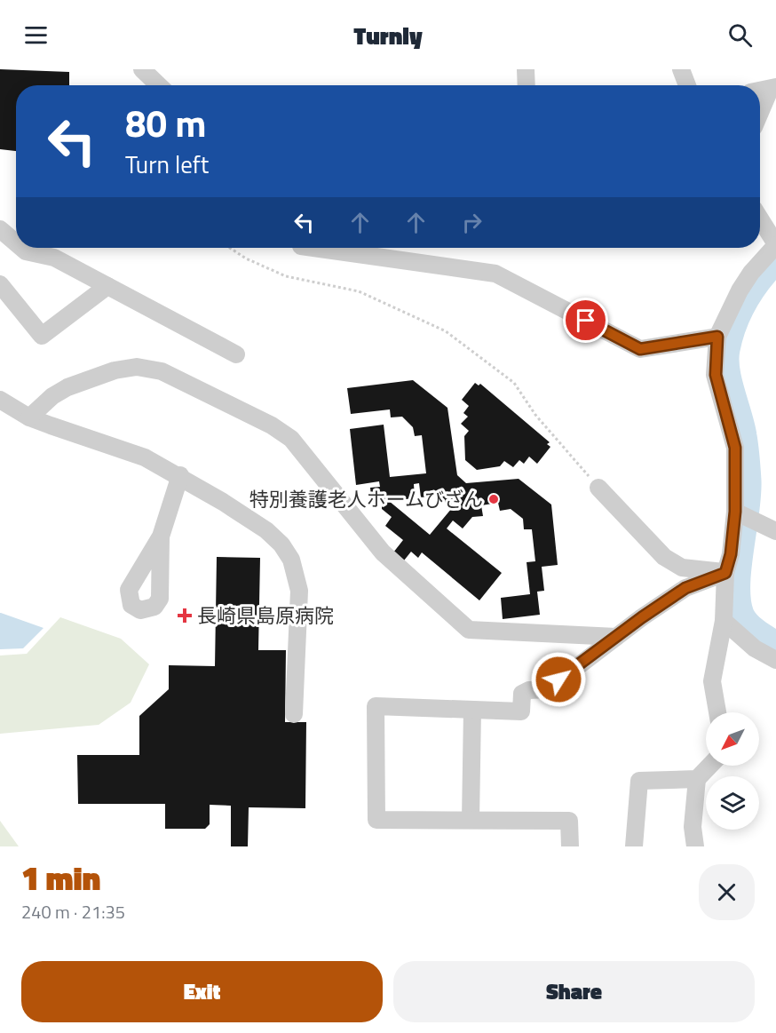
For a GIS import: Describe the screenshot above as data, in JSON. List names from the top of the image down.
{
  "places": {
    "other": ["特別養護老人ホームびざん"],
    "health": ["長崎県島原病院"]
  },
  "north": "bottom left",
  "page": {
    "header": "Turnly",
    "turn": ["80 m", "Turn left"],
    "heading": ["1 min", "240 m · 21:35"],
    "buttons": ["Exit", "Share"]
  }
}
